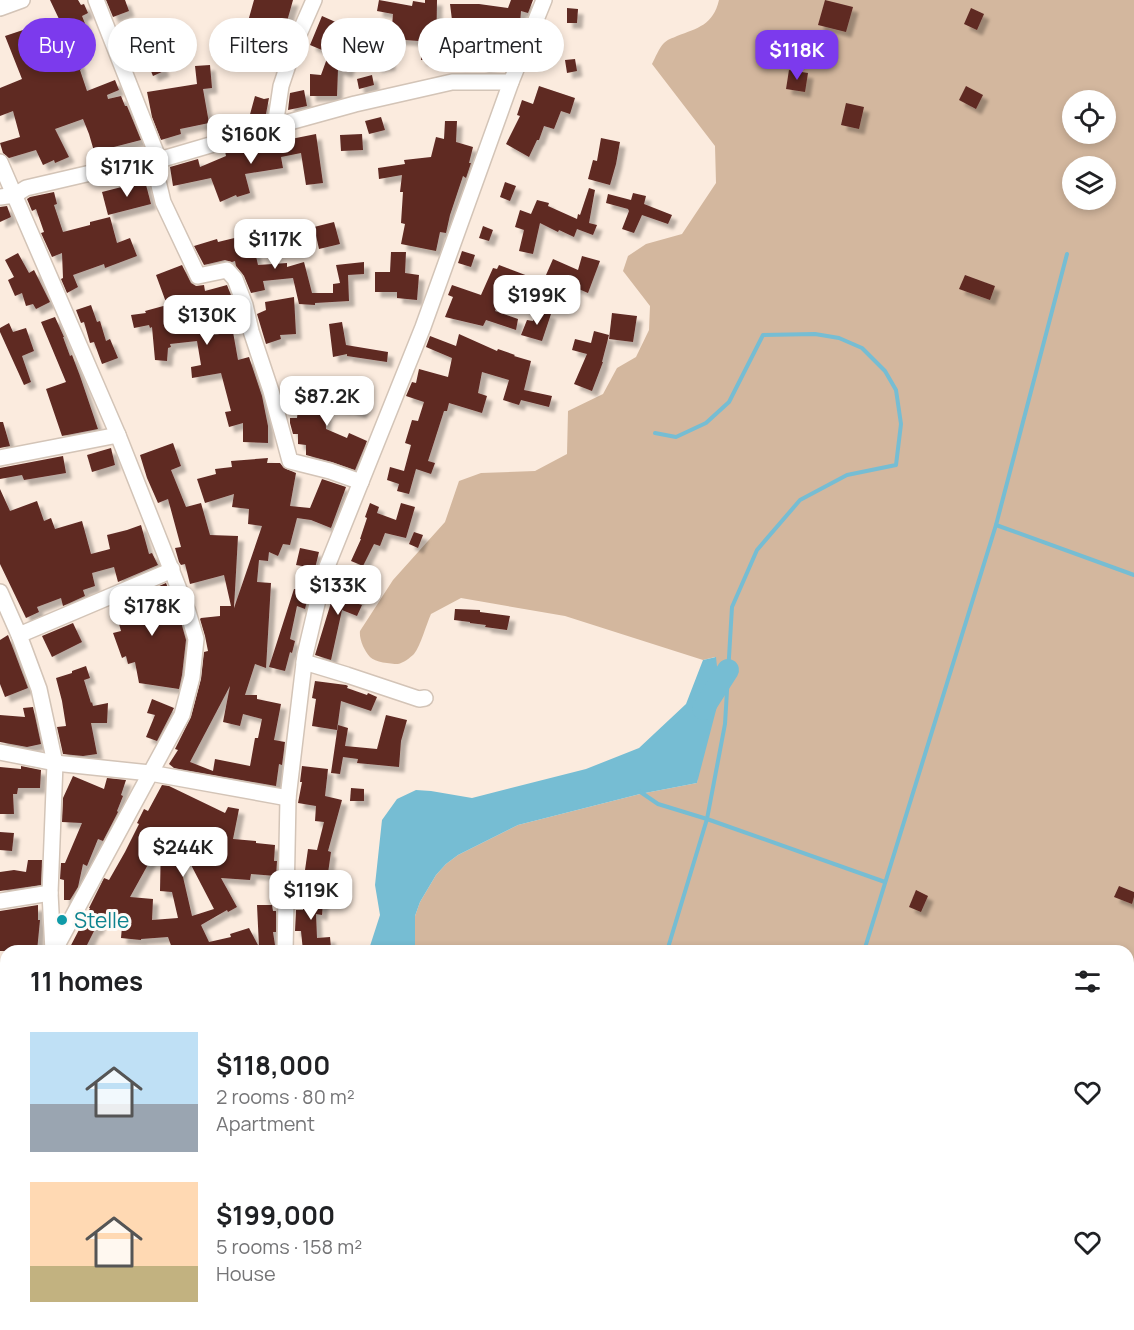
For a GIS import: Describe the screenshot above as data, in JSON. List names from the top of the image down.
{
  "places": ["Stelle"],
  "page": {
    "chip": [
      "Buy",
      "Rent",
      "Filters",
      "New",
      "Apartment"
    ],
    "price": [
      "$118K",
      "$160K",
      "$171K",
      "$117K",
      "$199K",
      "$130K",
      "$87.2K",
      "$133K",
      "$178K",
      "$244K",
      "$119K"
    ],
    "heading": "11 homes",
    "list": [
      {
        "name": "$118,000",
        "note": "2 rooms · 80 m² · Apartment"
      },
      {
        "name": "$199,000",
        "note": "5 rooms · 158 m² · House"
      }
    ]
  }
}
